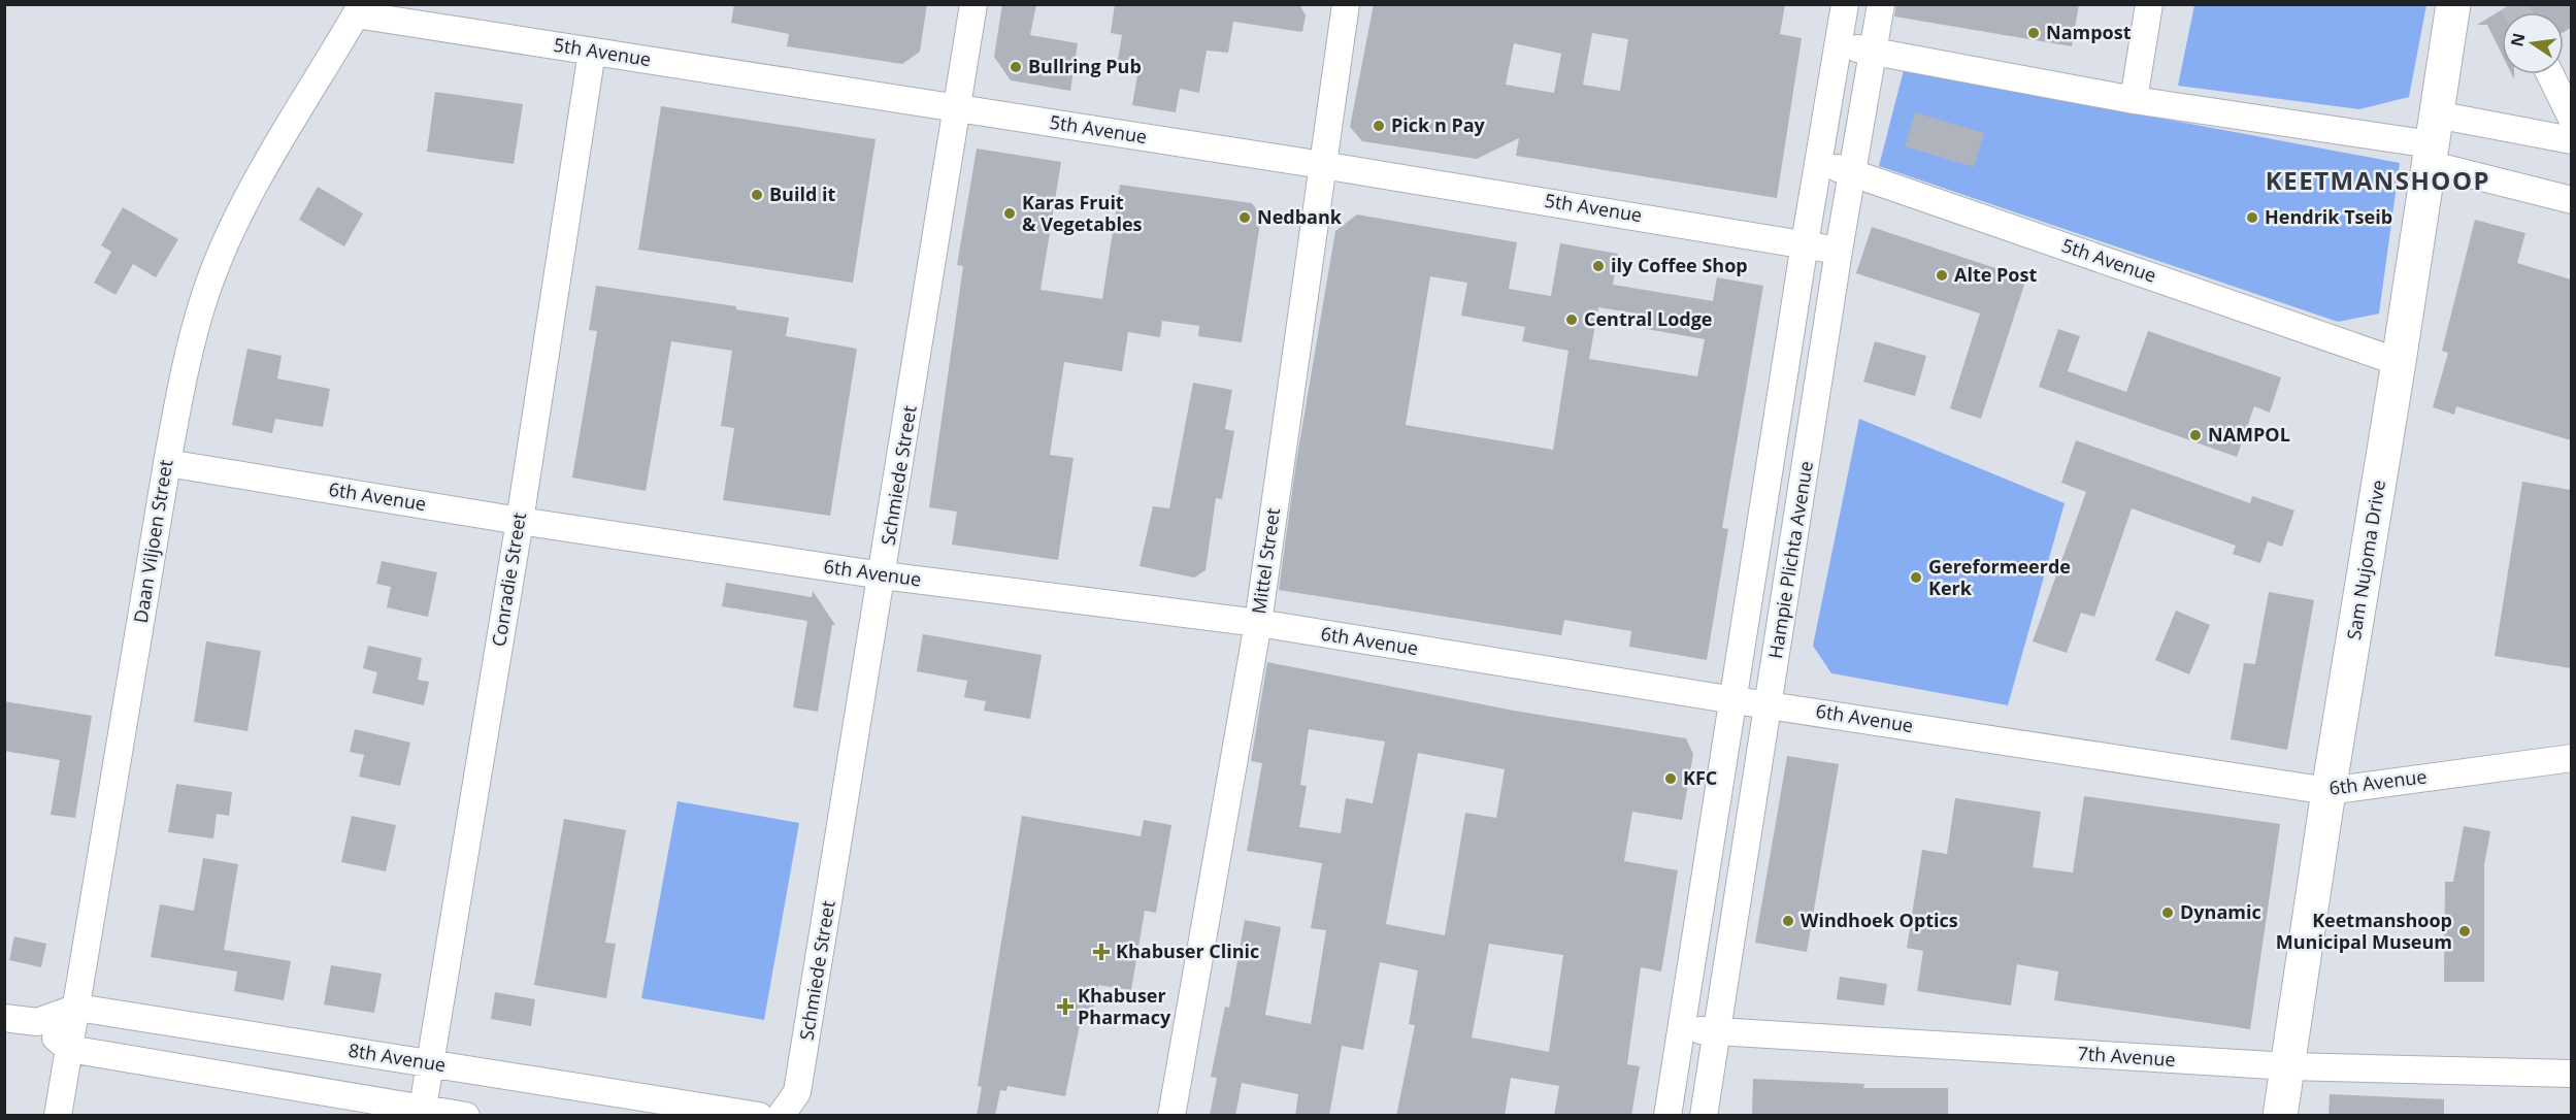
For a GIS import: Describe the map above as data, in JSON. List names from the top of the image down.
{
  "streets": {
    "main road": ["Sam Nujoma Drive"],
    "street": [
      "5th Avenue",
      "Schmiede Street",
      "6th Avenue",
      "Daan Viljoen Street",
      "Hampie Plichta Avenue",
      "Mittel Street",
      "Conradie Street",
      "7th Avenue",
      "8th Avenue"
    ]
  },
  "crossings": [
    ["5th Avenue", "Schmiede Street"],
    ["5th Avenue", "Daan Viljoen Street"],
    ["5th Avenue", "Hampie Plichta Avenue"],
    ["5th Avenue", "Sam Nujoma Drive"],
    ["5th Avenue", "Mittel Street"],
    ["5th Avenue", "Conradie Street"],
    ["Schmiede Street", "6th Avenue"],
    ["6th Avenue", "Daan Viljoen Street"],
    ["6th Avenue", "Hampie Plichta Avenue"],
    ["6th Avenue", "Sam Nujoma Drive"],
    ["6th Avenue", "Mittel Street"],
    ["6th Avenue", "Conradie Street"],
    ["Daan Viljoen Street", "8th Avenue"],
    ["Hampie Plichta Avenue", "7th Avenue"],
    ["Sam Nujoma Drive", "7th Avenue"],
    ["Conradie Street", "8th Avenue"]
  ],
  "districts": ["KEETMANSHOOP"],
  "places": {
    "other": [
      "Nampost",
      "Bullring Pub",
      "Pick n Pay",
      "Build it",
      "Karas Fruit & Vegetables",
      "Nedbank",
      "Hendrik Tseib",
      "ily Coffee Shop",
      "Alte Post",
      "Central Lodge",
      "NAMPOL",
      "Gereformeerde Kerk",
      "KFC",
      "Dynamic",
      "Windhoek Optics",
      "Keetmanshoop Municipal Museum"
    ],
    "health": ["Khabuser Clinic", "Khabuser Pharmacy"]
  },
  "north": "left"
}
